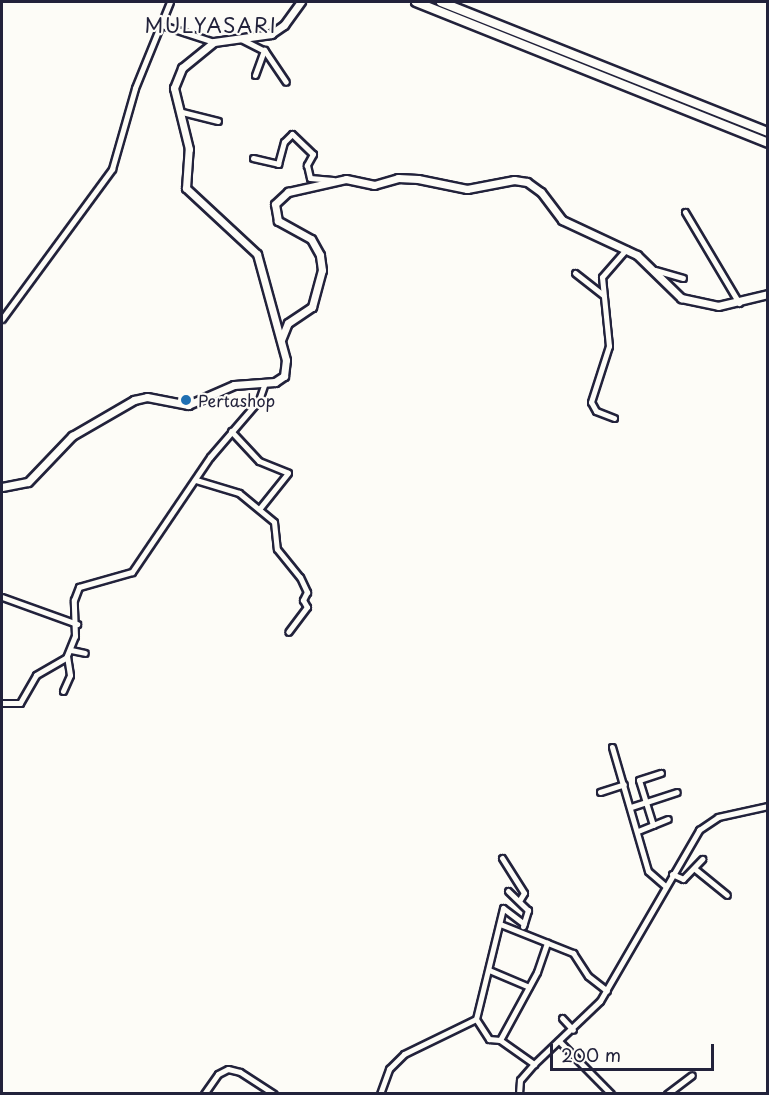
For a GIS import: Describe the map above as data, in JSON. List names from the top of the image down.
{
  "districts": ["MULYASARI"],
  "places": ["Pertashop"],
  "scale_bar": "200 m"
}
